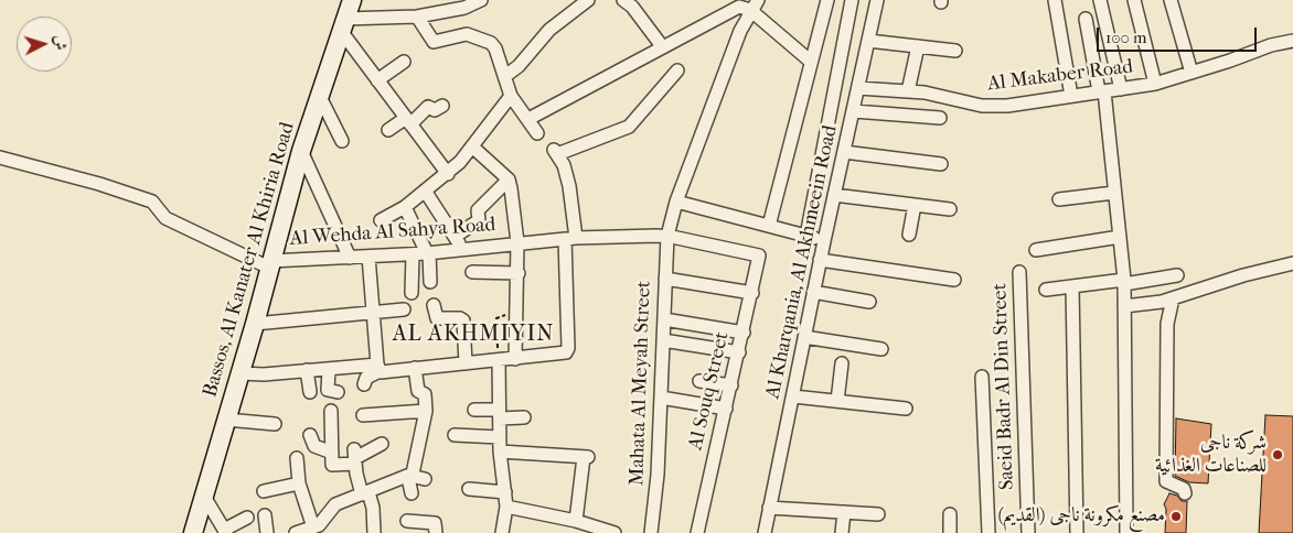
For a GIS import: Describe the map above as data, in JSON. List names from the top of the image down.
{
  "streets": {
    "street": [
      "Al Makaber Road",
      "Al Wehda Al Sahya Road",
      "Bassos, Al Kanater Al Khiria Road",
      "Al Kharqania, Al Akhmeein Road",
      "Mahata Al Meyah Street",
      "Saeid Badr Al Din Street",
      "Al Souq Street"
    ]
  },
  "crossings": [
    ["Al Makaber Road", "Al Kharqania, Al Akhmeein Road"],
    ["Al Wehda Al Sahya Road", "Bassos, Al Kanater Al Khiria Road"],
    ["Al Wehda Al Sahya Road", "Mahata Al Meyah Street"],
    ["Al Wehda Al Sahya Road", "Al Souq Street"]
  ],
  "districts": ["AL AKHMIYIN"],
  "places": ["شركة ناجى للصناعات الغذائية", "مصنع مكرونة ناجى (القديم)"],
  "scale_bar": "100 m",
  "north": "right"
}
